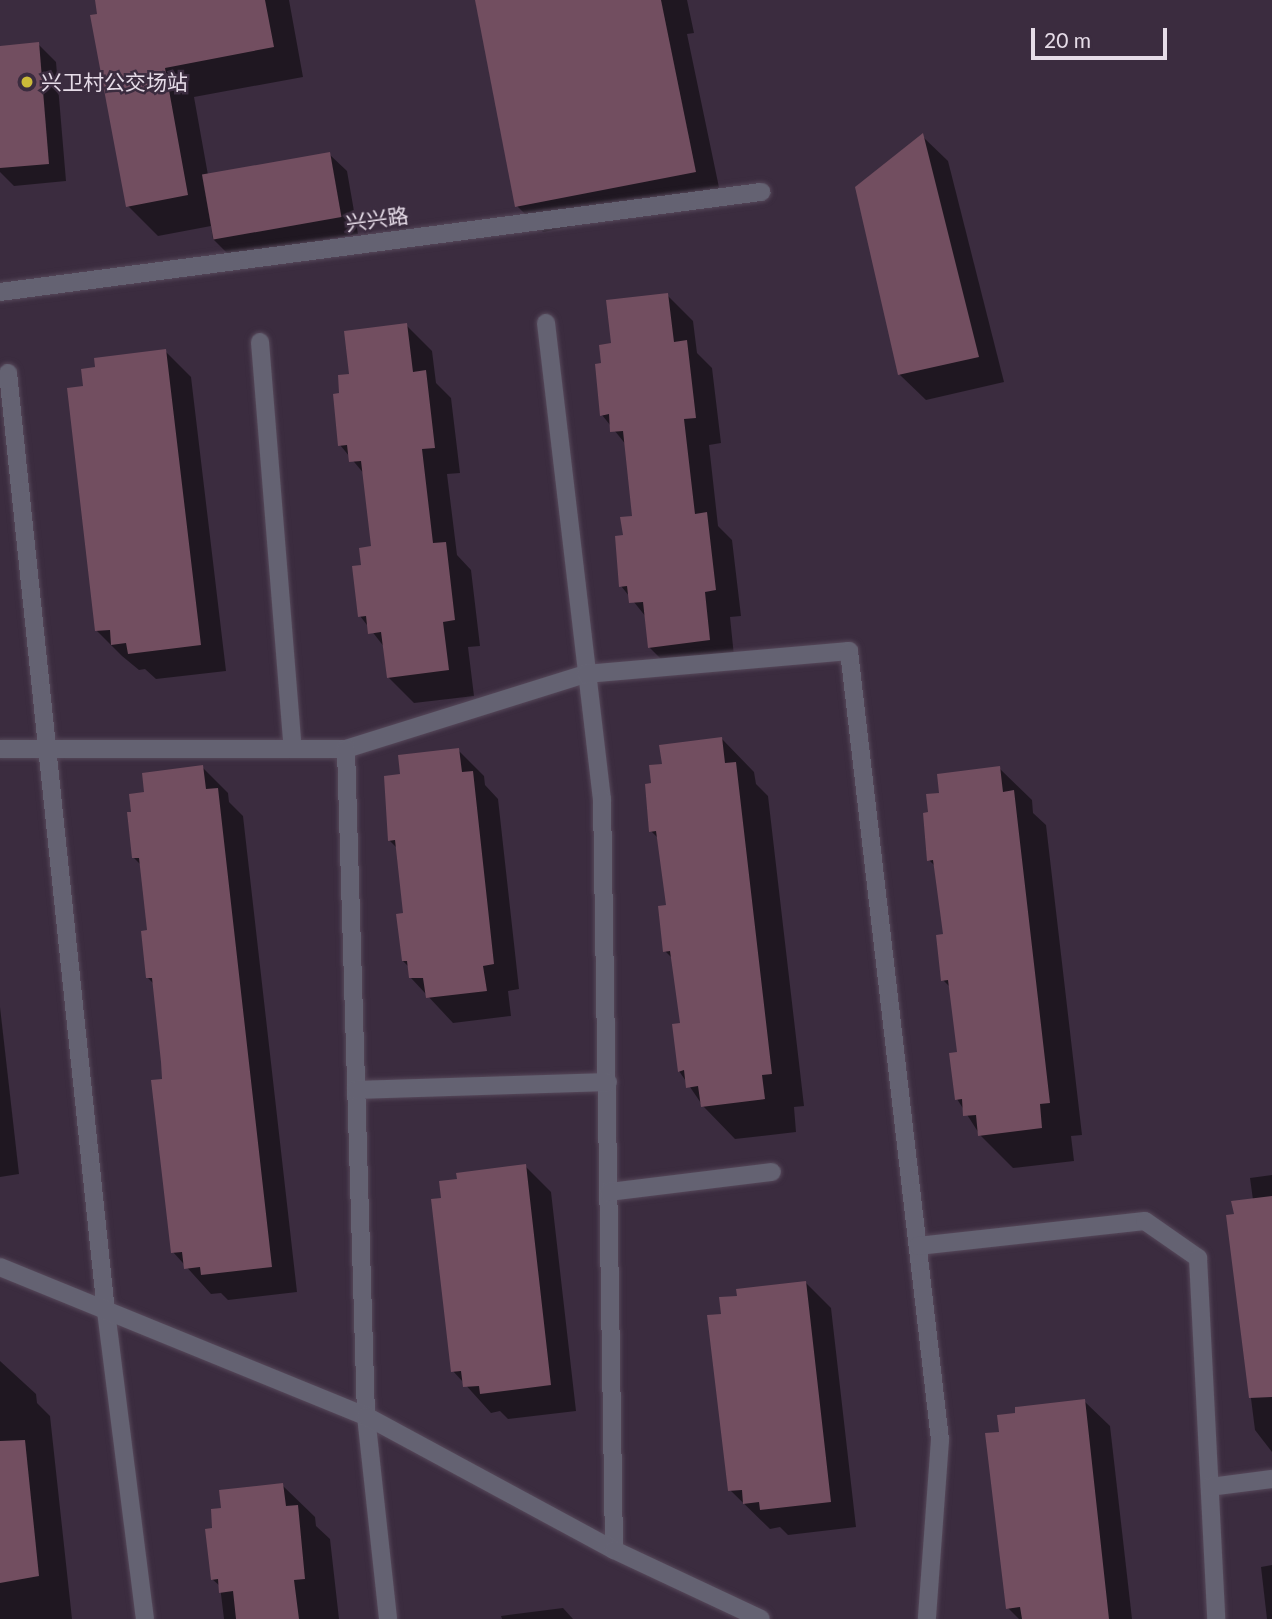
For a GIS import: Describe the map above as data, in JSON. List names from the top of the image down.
{
  "streets": {
    "lane": ["兴兴路"]
  },
  "places": ["兴卫村公交场站"],
  "scale_bar": "20 m"
}
